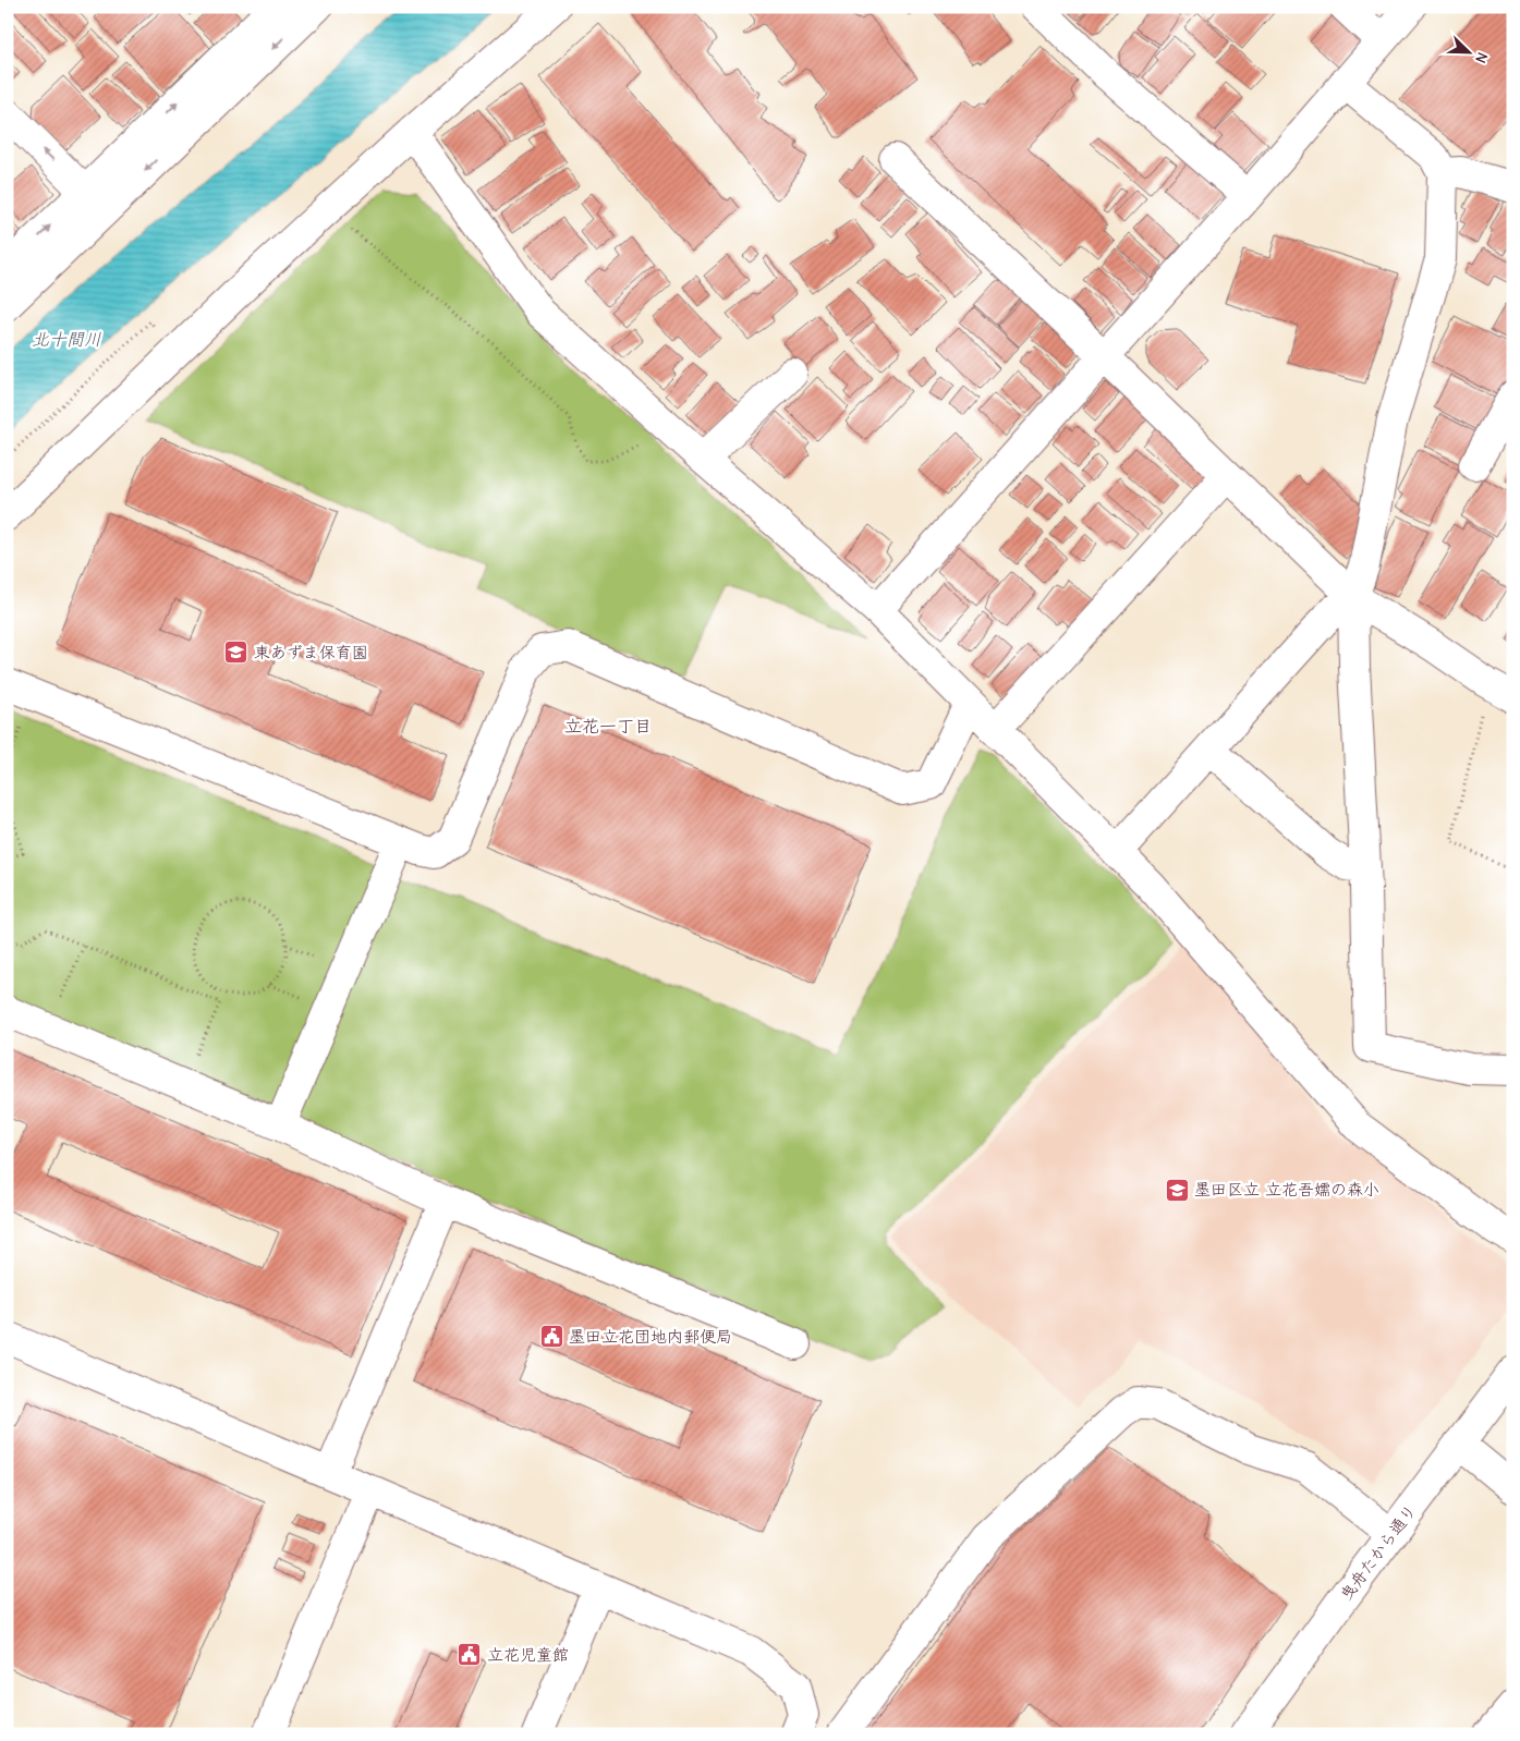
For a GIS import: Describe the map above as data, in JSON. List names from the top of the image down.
{
  "streets": {
    "street": ["曳舟たから通り"]
  },
  "districts": ["立花一丁目"],
  "water": ["北十間川"],
  "places": {
    "school or university": ["東あずま保育園", "墨田区立 立花吾嬬の森小"],
    "public building": ["墨田立花団地内郵便局", "立花児童館"]
  },
  "north": "bottom right"
}
